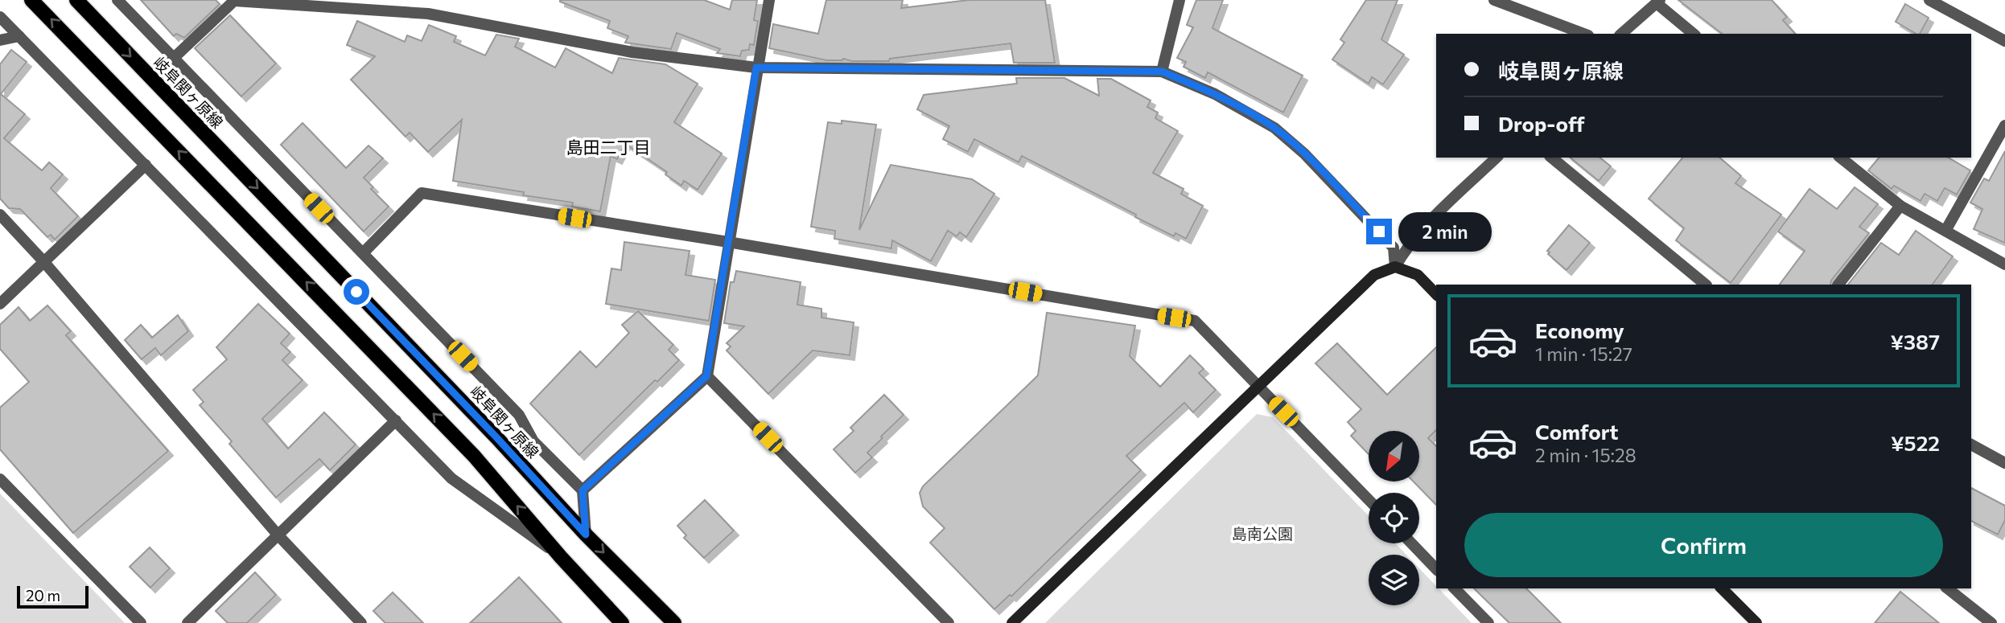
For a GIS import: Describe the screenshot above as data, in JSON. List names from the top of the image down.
{
  "streets": {
    "main road": ["岐阜関ヶ原線"]
  },
  "districts": ["島田二丁目"],
  "parks": ["島南公園"],
  "scale_bar": "20 m",
  "north": "bottom left",
  "page": {
    "banner": ["岐阜関ヶ原線", "Drop-off"],
    "bubble": "2 min",
    "list": [
      {
        "name": "Economy",
        "note": "1 min · 15:27",
        "value": "¥387"
      },
      {
        "name": "Comfort",
        "note": "2 min · 15:28",
        "value": "¥522"
      }
    ],
    "buttons": "Confirm",
    "scale": "20 m"
  }
}
